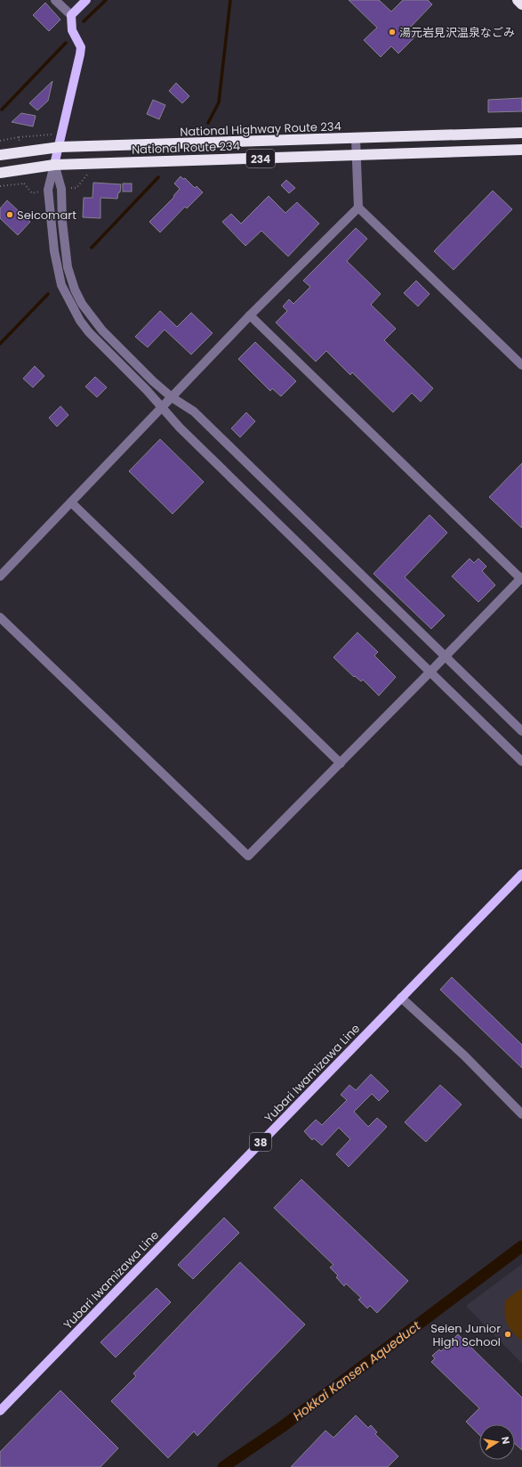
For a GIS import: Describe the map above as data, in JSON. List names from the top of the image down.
{
  "streets": {
    "highway": ["National Highway Route 234", "National Route 234", "234"],
    "main road": ["Yubari Iwamizawa Line", "38"]
  },
  "water": ["Hokkai Kansen Aqueduct"],
  "places": ["湯元岩見沢温泉なごみ", "Seicomart", "Seien Junior High School"],
  "north": "right"
}
